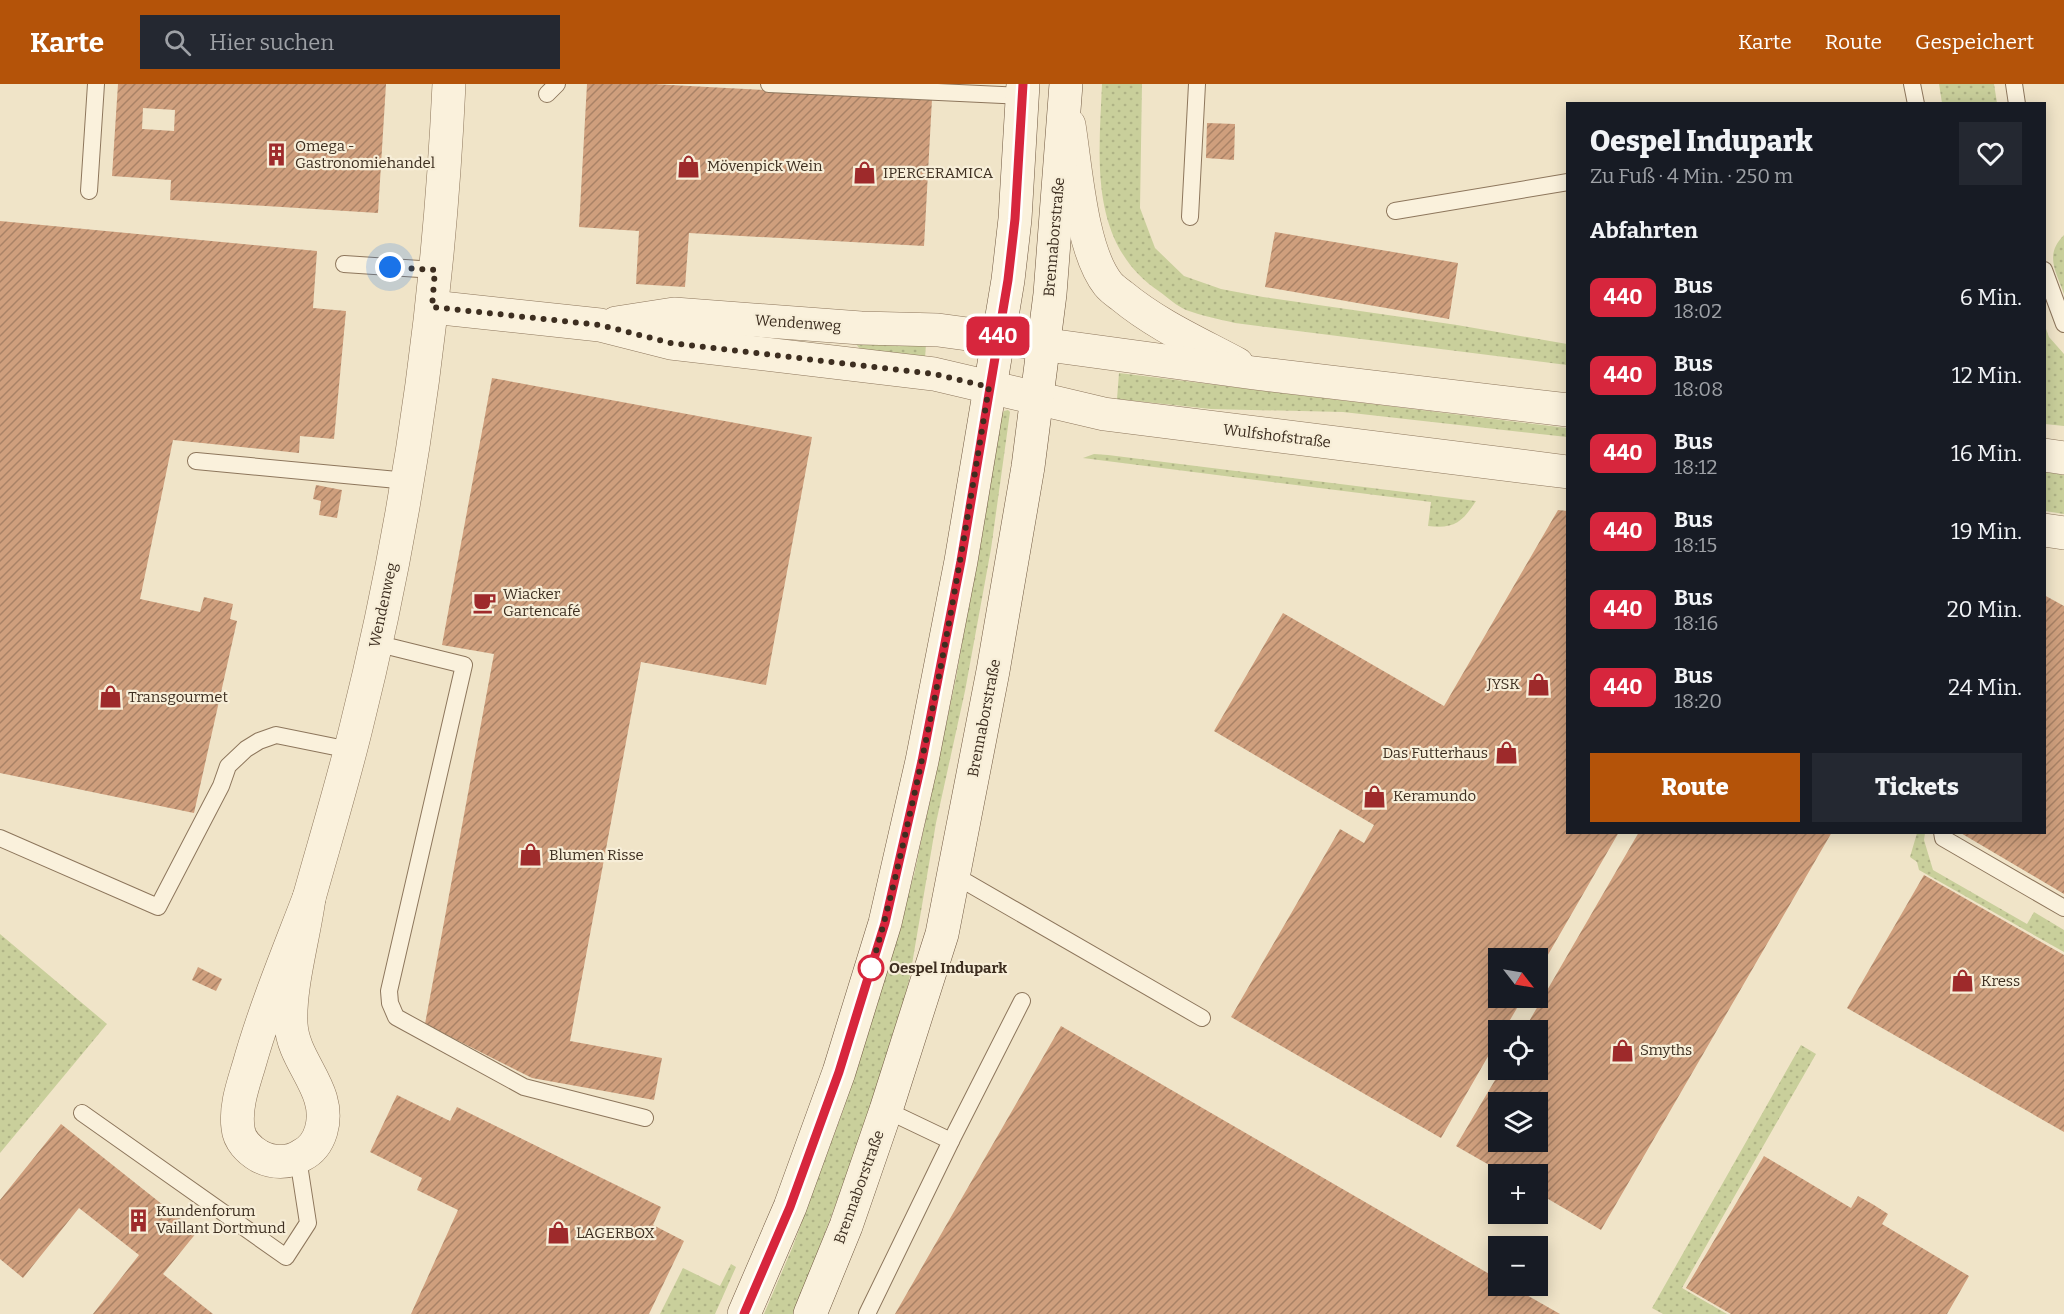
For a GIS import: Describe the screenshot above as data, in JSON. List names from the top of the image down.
{
  "streets": {
    "street": ["Brennaborstraße", "Wendenweg", "Wulfshofstraße"]
  },
  "crossings": [
    ["Brennaborstraße", "Wulfshofstraße"],
    ["Wendenweg", "Wulfshofstraße"]
  ],
  "places": {
    "building": ["Omega - Gastronomiehandel", "Kundenforum Vaillant Dortmund"],
    "shop": [
      "Mövenpick Wein",
      "IPERCERAMICA",
      "JYSK",
      "Transgourmet",
      "Das Futterhaus",
      "Keramundo",
      "Blumen Risse",
      "Kress",
      "Smyths",
      "LAGERBOX"
    ],
    "cafe": ["Wiacker Gartencafé"],
    "other": ["Oespel Indupark"]
  },
  "lines": ["bus line 440"],
  "north": "bottom right",
  "page": {
    "header": "Karte",
    "search": "Hier suchen",
    "nav": ["Karte", "Route", "Gespeichert"],
    "on_map": "440",
    "heading": [
      ["Oespel Indupark", "Zu Fuß · 4 Min. · 250 m"],
      "Abfahrten"
    ],
    "list": [
      {
        "mark": "440",
        "name": "Bus",
        "note": "18:02",
        "value": "6 Min."
      },
      {
        "mark": "440",
        "name": "Bus",
        "note": "18:08",
        "value": "12 Min."
      },
      {
        "mark": "440",
        "name": "Bus",
        "note": "18:12",
        "value": "16 Min."
      },
      {
        "mark": "440",
        "name": "Bus",
        "note": "18:15",
        "value": "19 Min."
      },
      {
        "mark": "440",
        "name": "Bus",
        "note": "18:16",
        "value": "20 Min."
      },
      {
        "mark": "440",
        "name": "Bus",
        "note": "18:20",
        "value": "24 Min."
      }
    ],
    "buttons": ["Route", "Tickets"],
    "map_buttons": ["+", "−"]
  }
}
